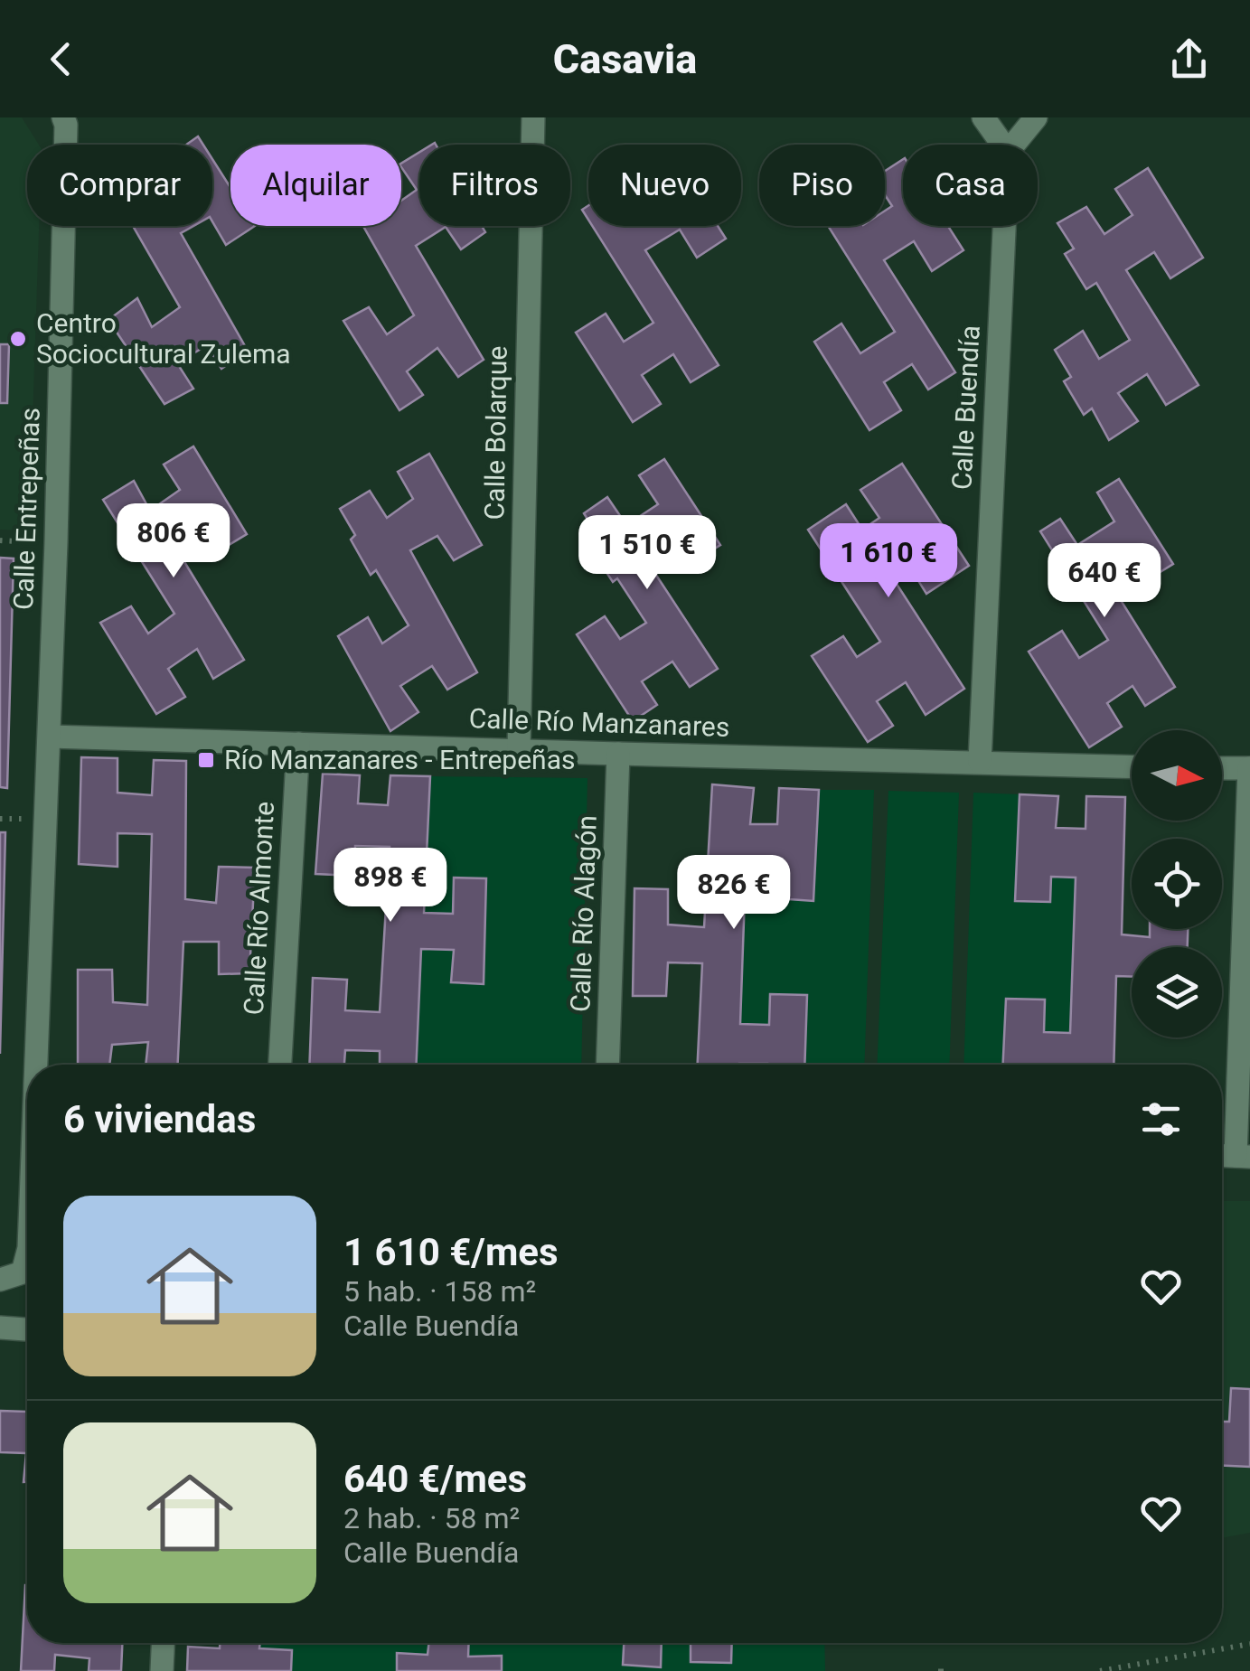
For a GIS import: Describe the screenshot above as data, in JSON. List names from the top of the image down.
{
  "streets": {
    "street": [
      "Calle Buendía",
      "Calle Bolarque",
      "Calle Entrepeñas",
      "Calle Río Manzanares",
      "Calle Río Almonte",
      "Calle Río Alagón"
    ]
  },
  "crossings": [
    ["Calle Buendía", "Calle Río Manzanares"],
    ["Calle Bolarque", "Calle Río Manzanares"],
    ["Calle Entrepeñas", "Calle Río Manzanares"],
    ["Calle Río Manzanares", "Calle Río Almonte"],
    ["Calle Río Manzanares", "Calle Río Alagón"]
  ],
  "places": {
    "other": ["Centro Sociocultural Zulema"],
    "transit": ["Río Manzanares - Entrepeñas"]
  },
  "north": "right",
  "page": {
    "header": "Casavia",
    "chip": [
      "Comprar",
      "Alquilar",
      "Filtros",
      "Nuevo",
      "Piso",
      "Casa"
    ],
    "price": [
      "806 €",
      "1 510 €",
      "1 610 €",
      "640 €",
      "898 €",
      "826 €"
    ],
    "heading": "6 viviendas",
    "list": [
      {
        "name": "1 610 €/mes",
        "note": "5 hab. · 158 m² · Calle Buendía"
      },
      {
        "name": "640 €/mes",
        "note": "2 hab. · 58 m² · Calle Buendía"
      }
    ]
  }
}
